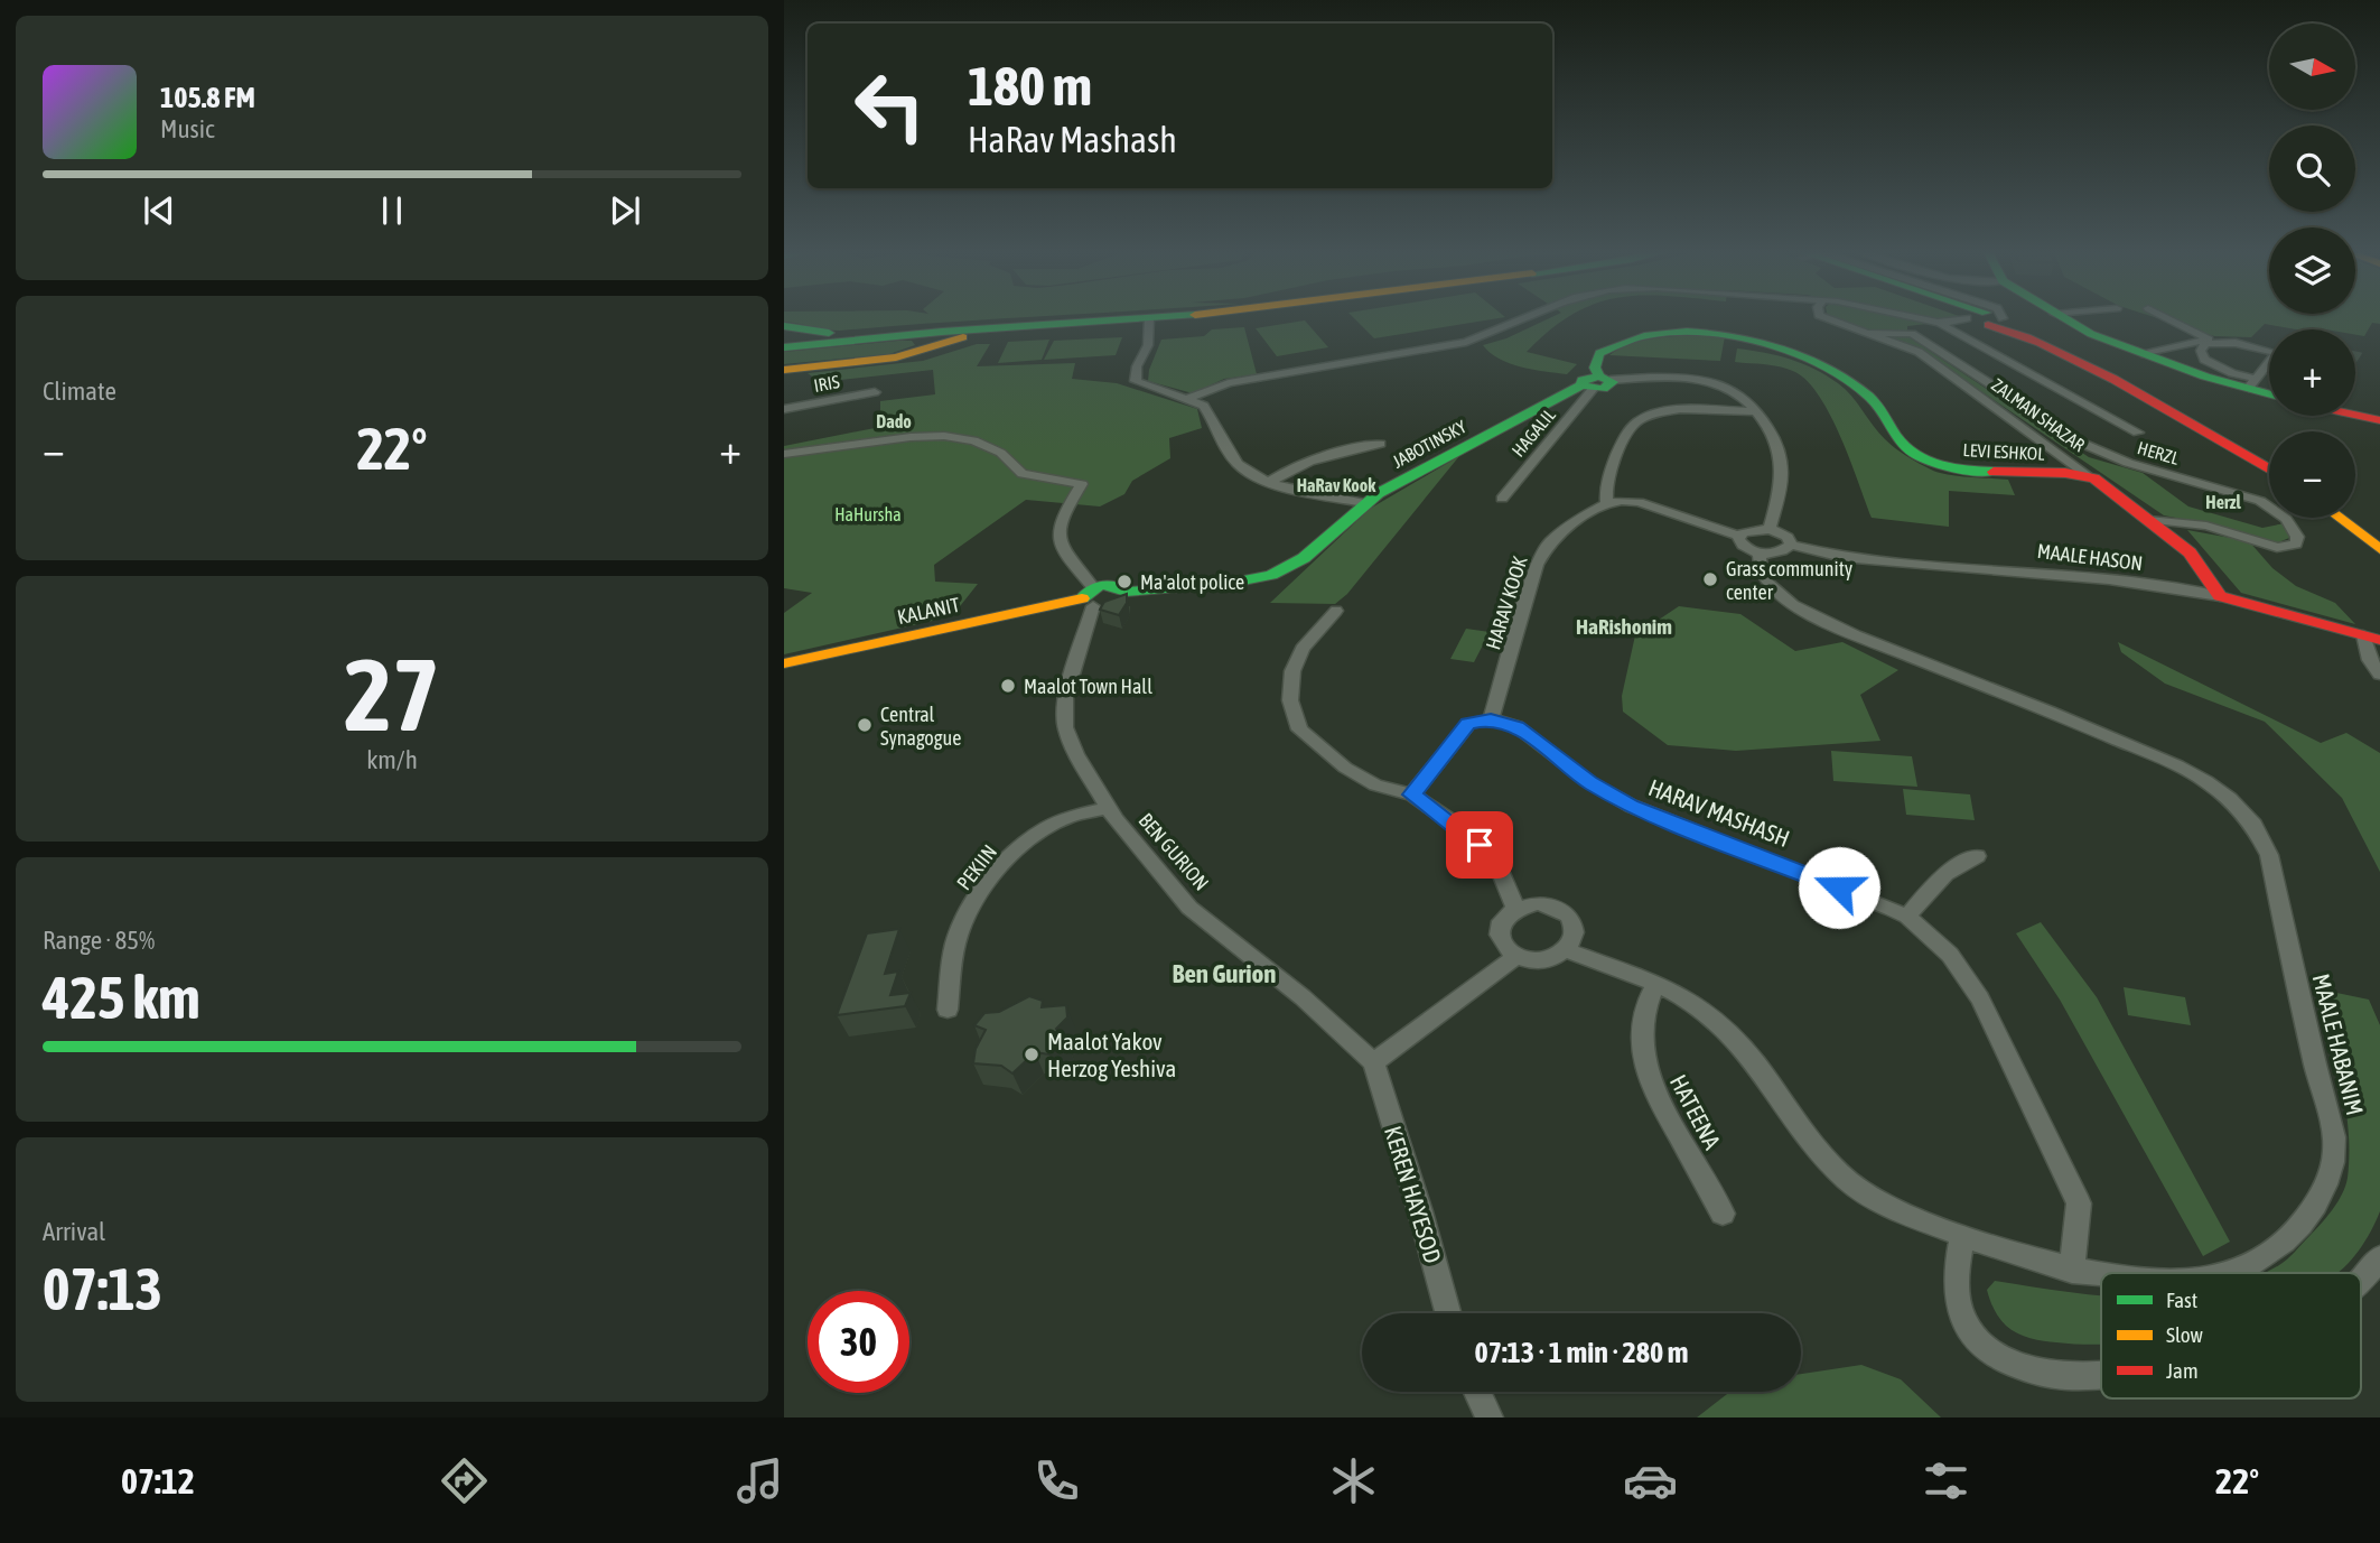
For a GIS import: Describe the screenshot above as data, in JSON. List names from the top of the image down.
{
  "streets": {
    "main road": [
      "ZALMAN SHAZAR",
      "JABOTINSKY",
      "LEVI ESHKOL",
      "MAALE HASON",
      "KALANIT"
    ],
    "street": [
      "IRIS",
      "HAGALIL",
      "HERZL",
      "HARAV KOOK",
      "HARAV MASHASH",
      "BEN GURION",
      "PEKIIN",
      "MAALE HABANIM",
      "HATEENA",
      "KEREN HAYESOD"
    ]
  },
  "crossings": [
    ["ZALMAN SHAZAR", "LEVI ESHKOL"],
    ["ZALMAN SHAZAR", "HERZL"],
    ["ZALMAN SHAZAR", "MAALE HASON"],
    ["HAGALIL", "JABOTINSKY"],
    ["HAGALIL", "LEVI ESHKOL"],
    ["JABOTINSKY", "LEVI ESHKOL"],
    ["JABOTINSKY", "KALANIT"],
    ["JABOTINSKY", "BEN GURION"],
    ["HARAV KOOK", "HARAV MASHASH"],
    ["KALANIT", "BEN GURION"],
    ["HARAV MASHASH", "MAALE HABANIM"],
    ["BEN GURION", "PEKIIN"],
    ["BEN GURION", "KEREN HAYESOD"],
    ["MAALE HABANIM", "HATEENA"]
  ],
  "districts": [
    "Dado",
    "HaRav Kook",
    "Herzl",
    "HaRishonim",
    "Ben Gurion"
  ],
  "parks": ["HaHursha"],
  "places": [
    "Grass community center",
    "Ma'alot police",
    "Maalot Town Hall",
    "Central Synagogue",
    "Maalot Yakov Herzog Yeshiva"
  ],
  "legend": ["Fast", "Slow", "Jam"],
  "north": "right",
  "page": {
    "map_buttons": ["+", "−"],
    "turn": ["180 m", "HaRav Mashash"],
    "song": ["105.8 FM", "Music"],
    "tile": [
      "Climate",
      ["27", "km/h"],
      ["Range · 85%", "425 km"],
      ["Arrival", "07:13"]
    ],
    "heat": ["−", "22°", "+"],
    "limit": "30",
    "trip": "07:13 · 1 min · 280 m",
    "tabs": ["07:12", "22°"]
  }
}
